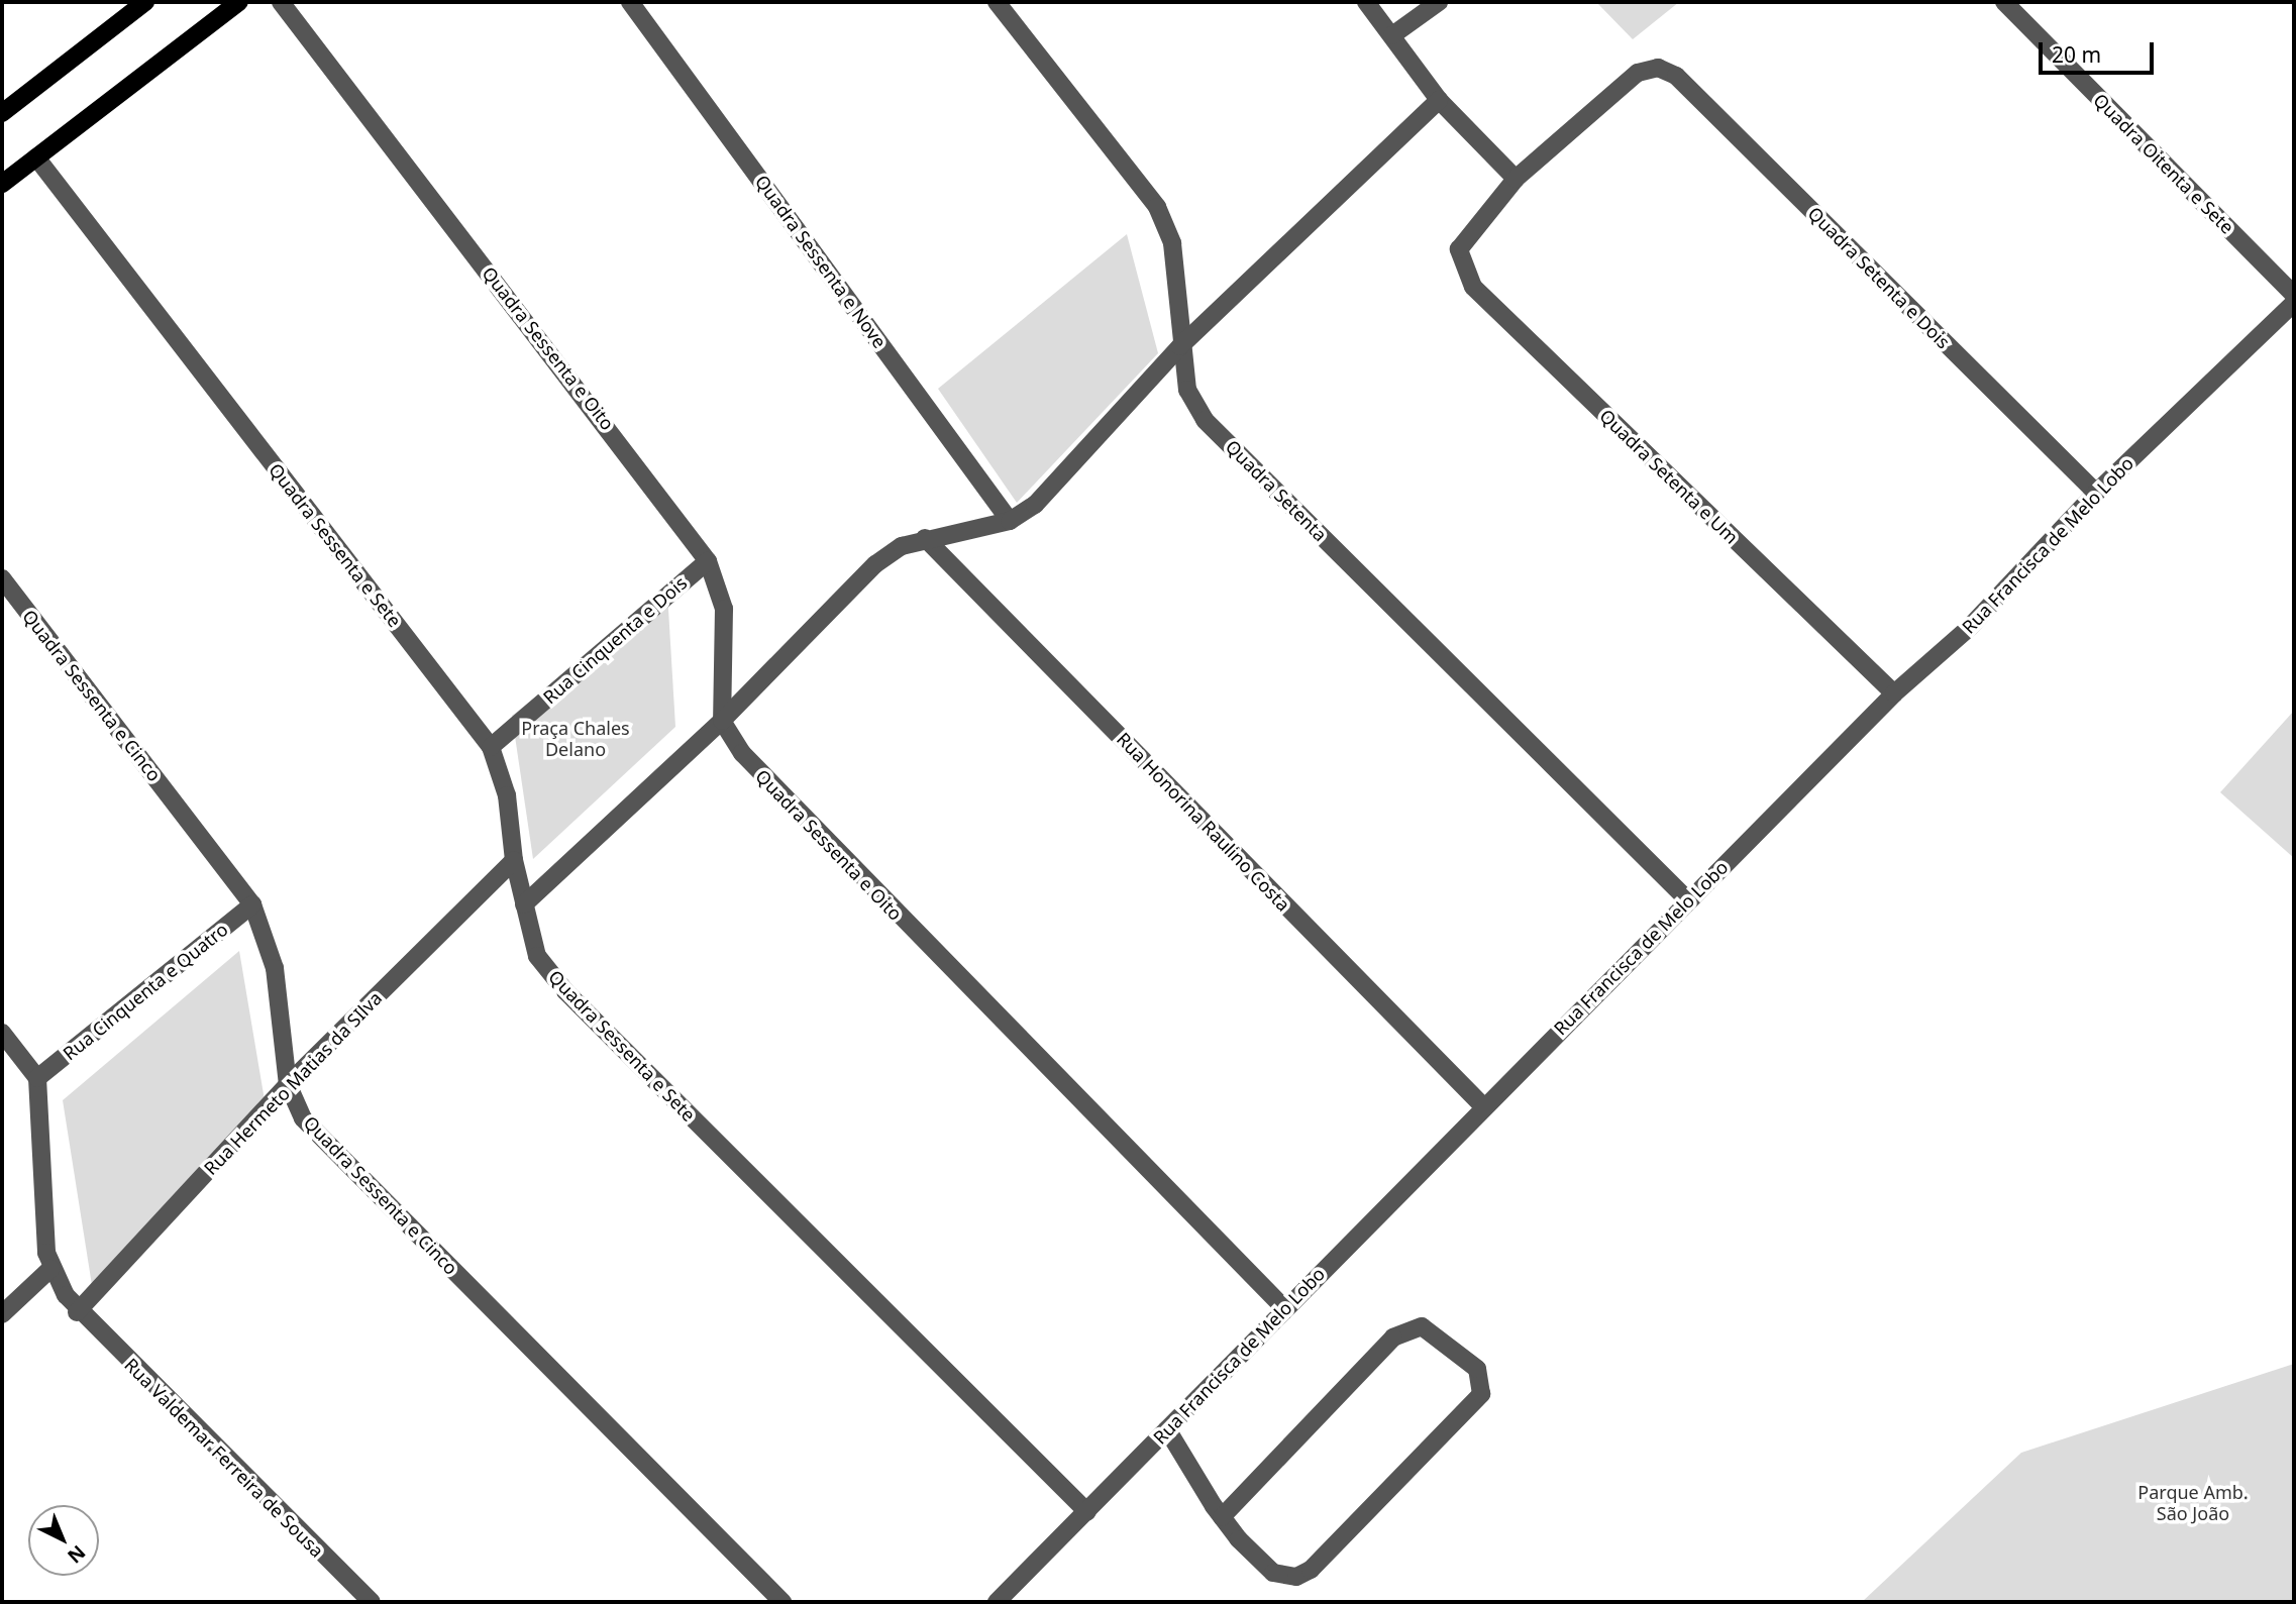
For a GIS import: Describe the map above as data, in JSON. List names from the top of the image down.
{
  "streets": {
    "street": [
      "Quadra Oitenta e Sete",
      "Quadra Sessenta e Nove",
      "Quadra Setenta e Dois",
      "Quadra Sessenta e Oito",
      "Quadra Setenta e Um",
      "Quadra Setenta",
      "Quadra Sessenta e Sete",
      "Rua Francisca de Melo Lobo",
      "Rua Cinquenta e Dois",
      "Quadra Sessenta e Cinco",
      "Rua Honorina Raulino Costa",
      "Rua Cinquenta e Quatro",
      "Rua Hermeto Matias da SIlva",
      "Rua Valdemar Ferreira de Sousa"
    ]
  },
  "crossings": [
    ["Quadra Setenta e Dois", "Quadra Setenta e Um"],
    ["Quadra Setenta e Dois", "Rua Francisca de Melo Lobo"],
    ["Quadra Sessenta e Oito", "Rua Francisca de Melo Lobo"],
    ["Quadra Sessenta e Oito", "Rua Cinquenta e Dois"],
    ["Quadra Setenta e Um", "Rua Francisca de Melo Lobo"],
    ["Quadra Setenta", "Rua Francisca de Melo Lobo"],
    ["Quadra Sessenta e Sete", "Rua Francisca de Melo Lobo"],
    ["Quadra Sessenta e Sete", "Rua Cinquenta e Dois"],
    ["Quadra Sessenta e Sete", "Rua Hermeto Matias da SIlva"],
    ["Rua Francisca de Melo Lobo", "Rua Honorina Raulino Costa"],
    ["Quadra Sessenta e Cinco", "Rua Cinquenta e Quatro"],
    ["Quadra Sessenta e Cinco", "Rua Hermeto Matias da SIlva"],
    ["Rua Hermeto Matias da SIlva", "Rua Valdemar Ferreira de Sousa"]
  ],
  "parks": ["Praça Chales Delano", "Parque Amb. São João"],
  "scale_bar": "20 m",
  "north": "bottom right"
}
